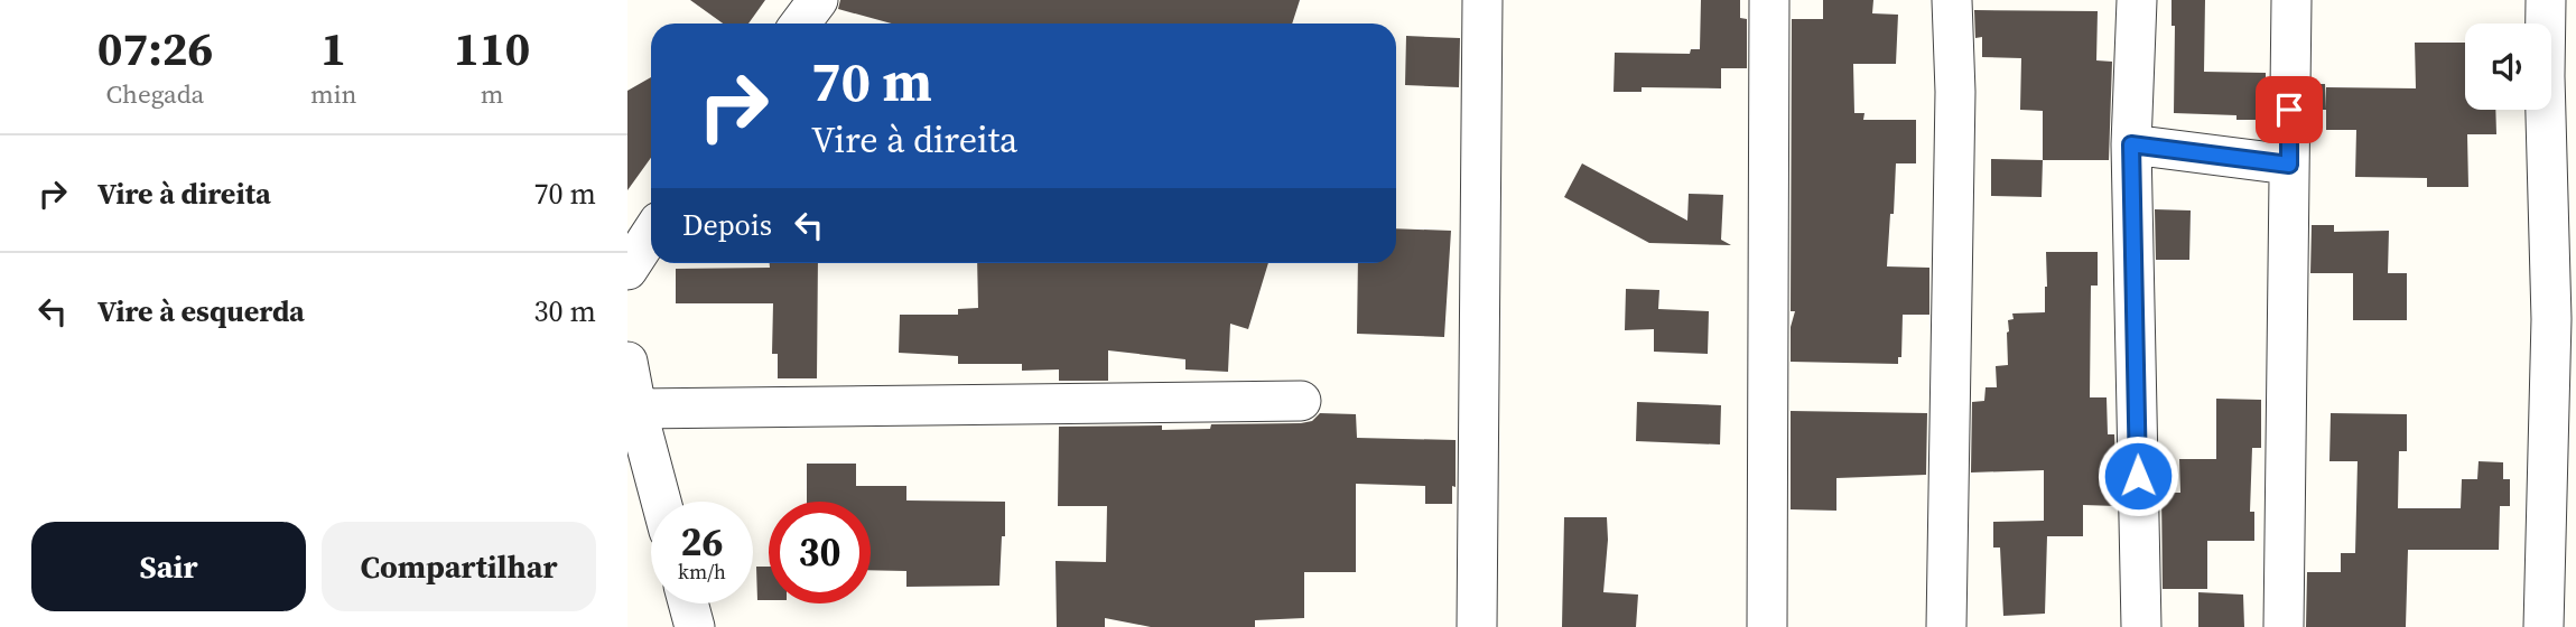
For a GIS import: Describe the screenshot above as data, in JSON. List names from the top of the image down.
{
  "page": {
    "eta": [
      "07:26",
      "Chegada",
      "1",
      "min",
      "110",
      "m"
    ],
    "turn": ["70 m", "Vire à direita"],
    "list": [
      {
        "name": "Vire à direita",
        "value": "70 m"
      },
      {
        "name": "Vire à esquerda",
        "value": "30 m"
      }
    ],
    "then": "Depois",
    "speed": "26 km/h",
    "limit": "30",
    "buttons": ["Sair", "Compartilhar"]
  }
}
